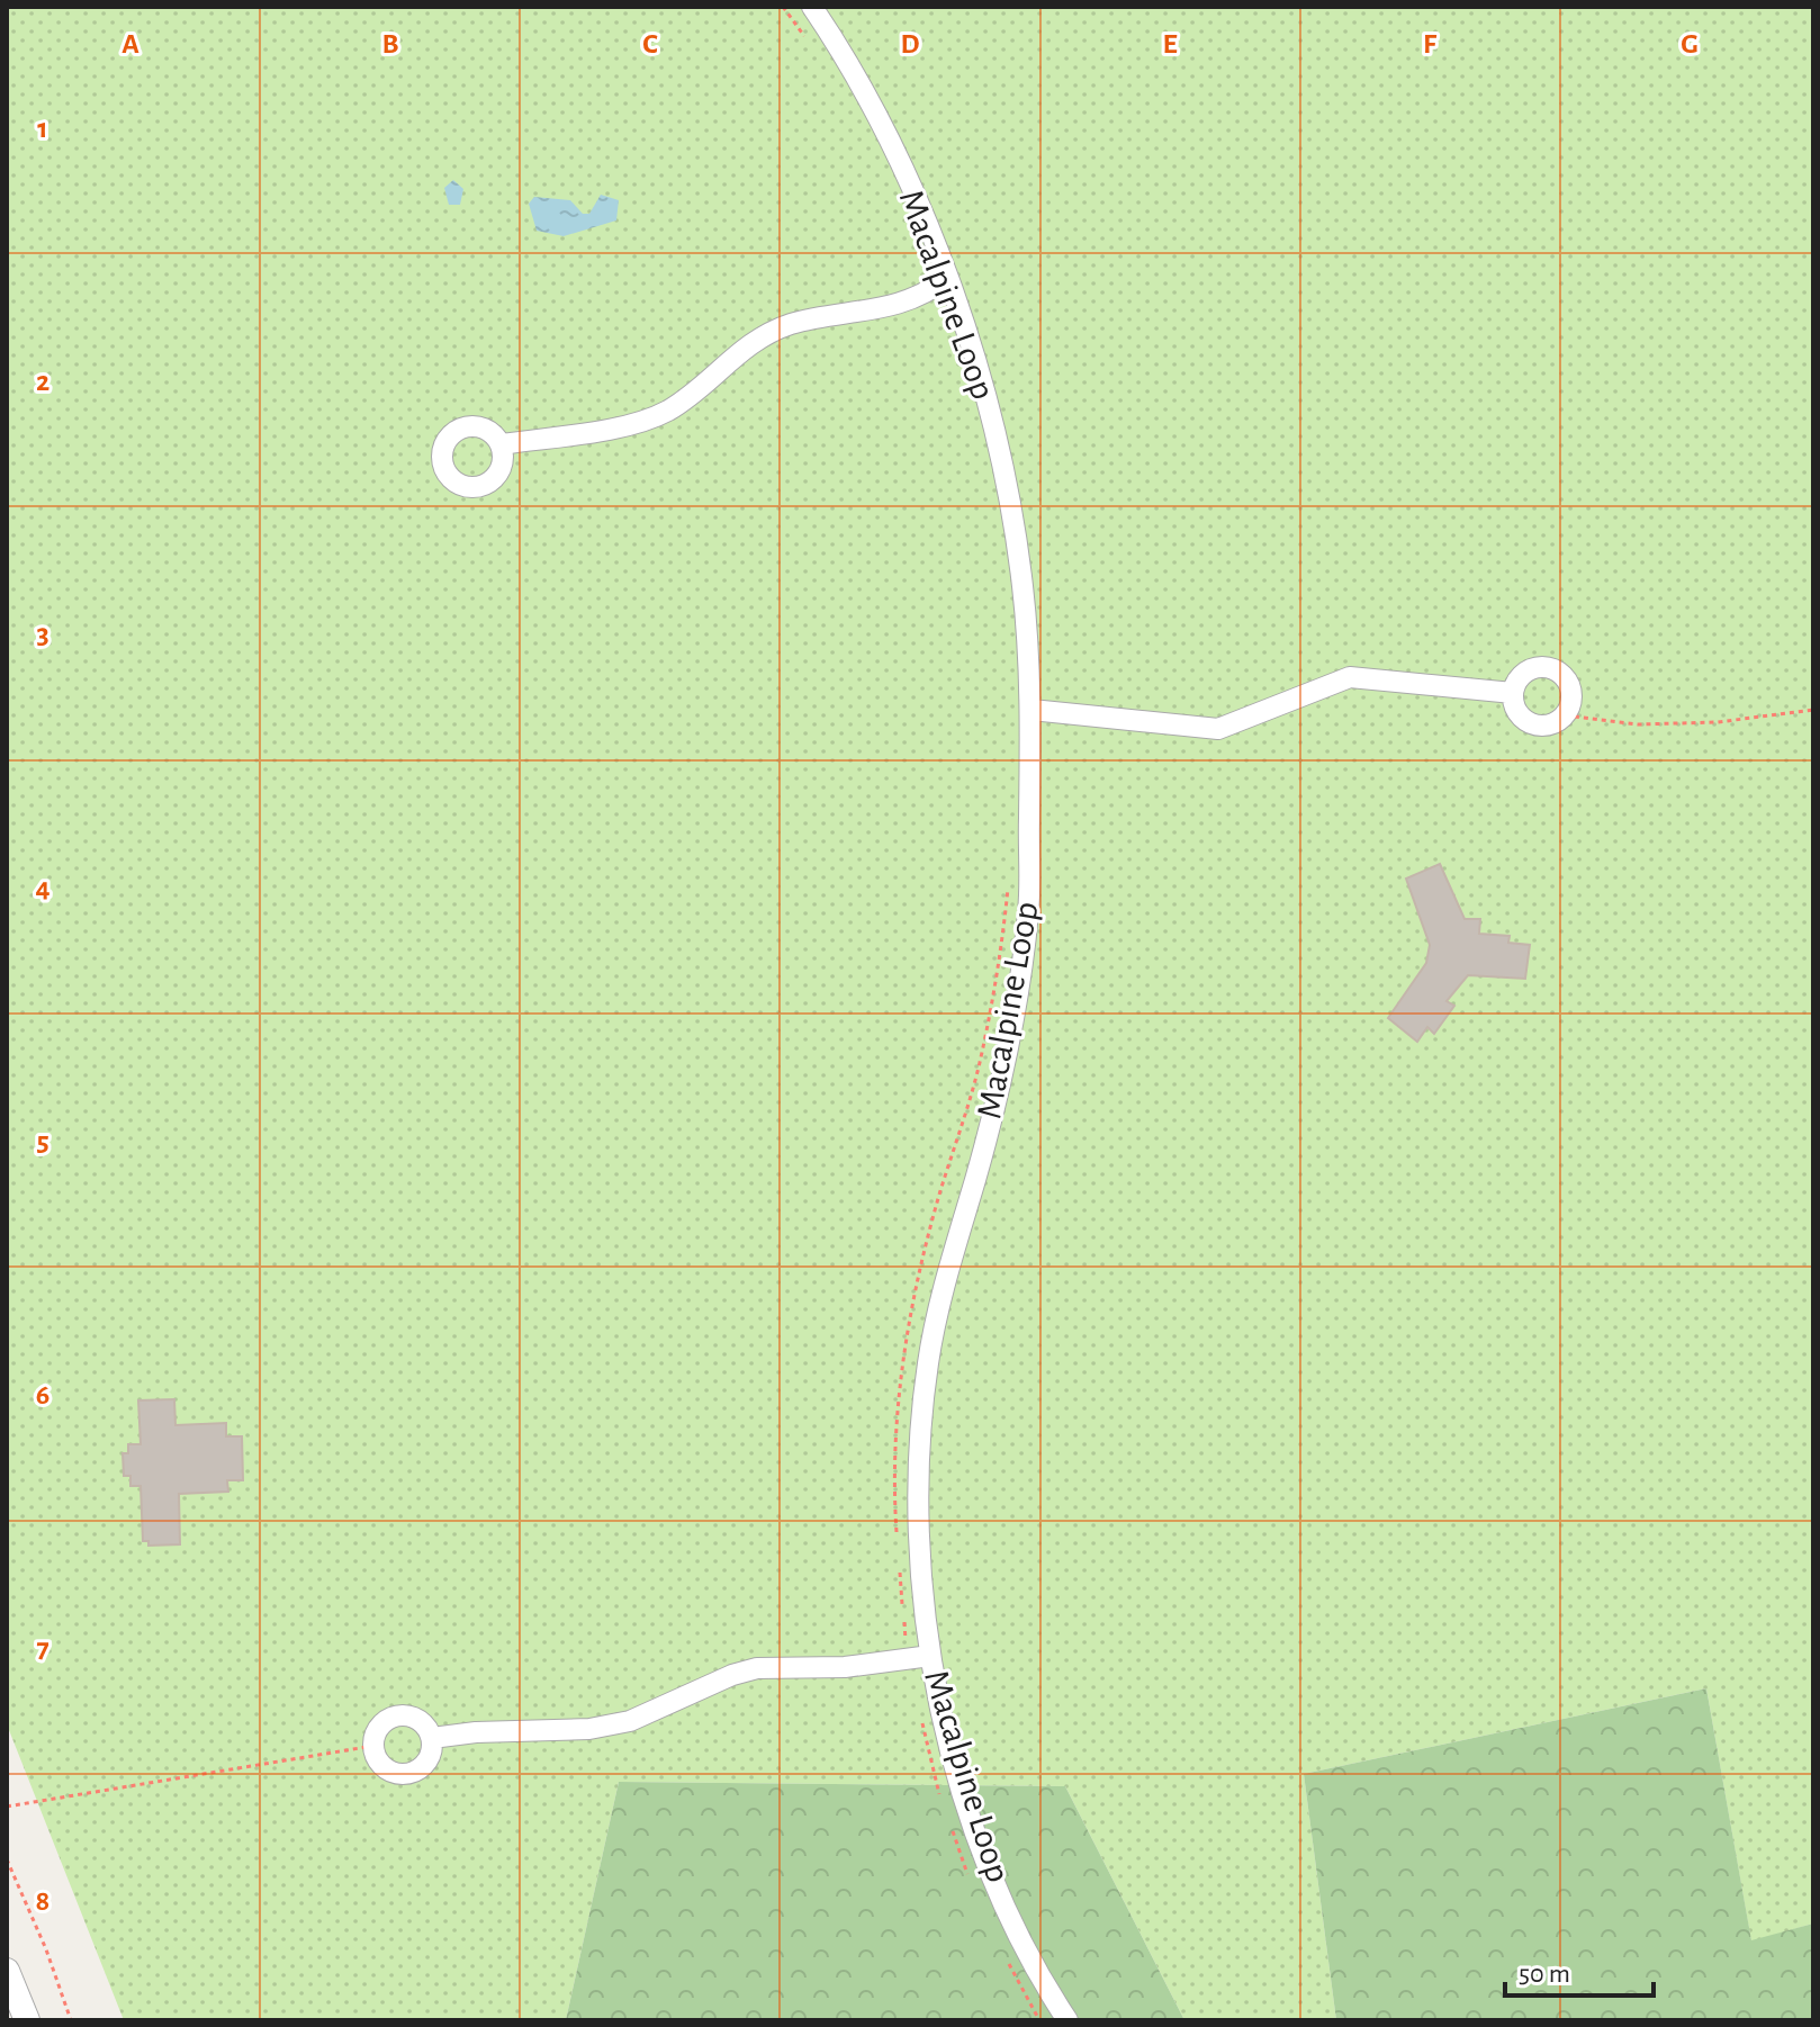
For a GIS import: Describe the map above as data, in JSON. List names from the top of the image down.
{
  "streets": {
    "street": ["Macalpine Loop"]
  },
  "scale_bar": "50 m",
  "grid": {
    "columns": [
      "A",
      "B",
      "C",
      "D",
      "E",
      "F",
      "G"
    ],
    "rows": [
      "1",
      "2",
      "3",
      "4",
      "5",
      "6",
      "7",
      "8"
    ]
  }
}
